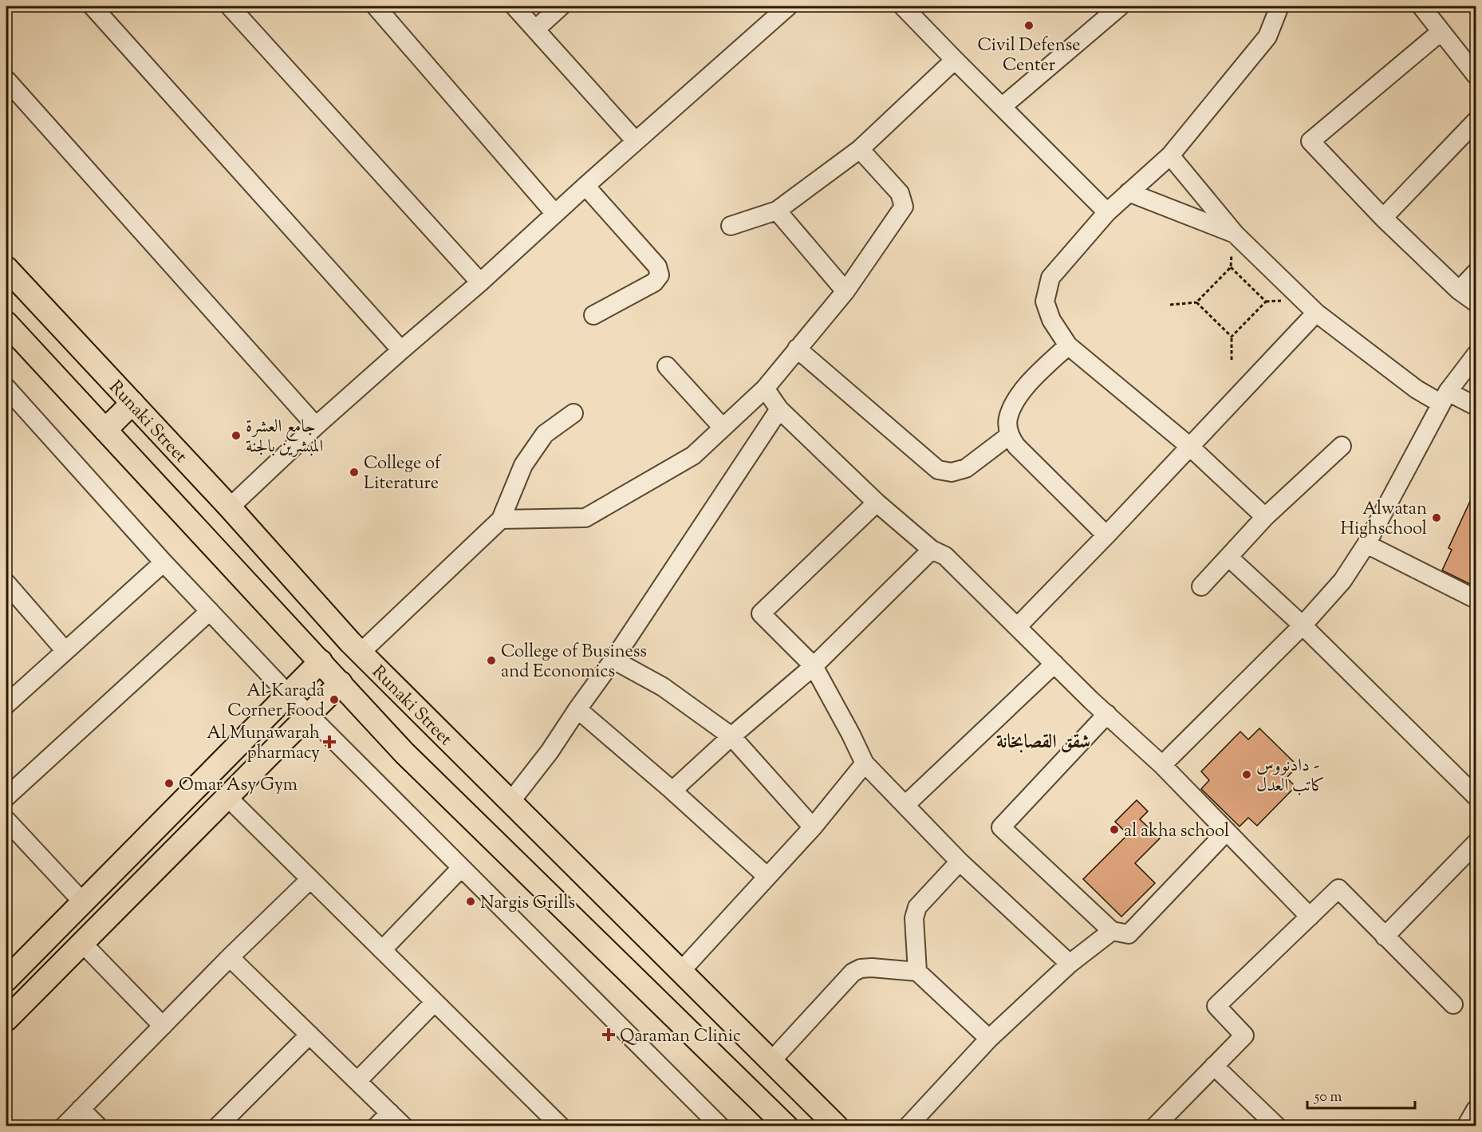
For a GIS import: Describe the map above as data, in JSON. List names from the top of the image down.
{
  "streets": {
    "main road": ["Runaki Street"]
  },
  "districts": ["شقق القصابخانة"],
  "places": {
    "other": [
      "Civil Defense Center",
      "جامع العشرة المبشرين بالجنة",
      "College of Literature",
      "Alwatan Highschool",
      "College of Business and Economics",
      "Al-Karada Corner Food",
      "دادنووس - کاتب العدل",
      "Omar Asy Gym",
      "al akha school",
      "Nargis Grills"
    ],
    "health": ["Al Munawarah pharmacy", "Qaraman Clinic"]
  },
  "scale_bar": "50 m"
}
